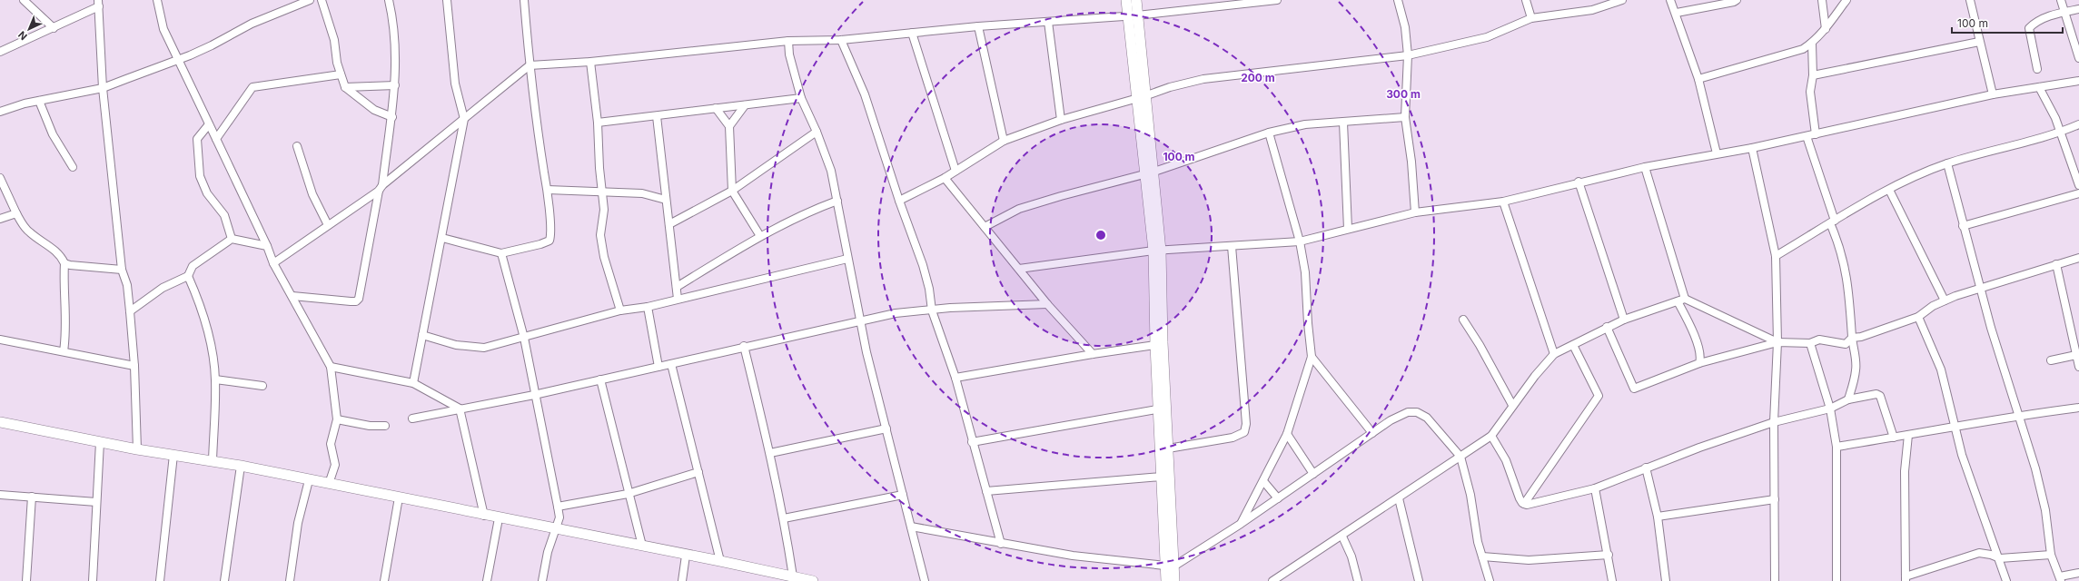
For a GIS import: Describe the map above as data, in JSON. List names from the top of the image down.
{
  "scale_bar": "100 m",
  "north": "bottom left",
  "rings": ["200 m", "300 m", "100 m"]
}
